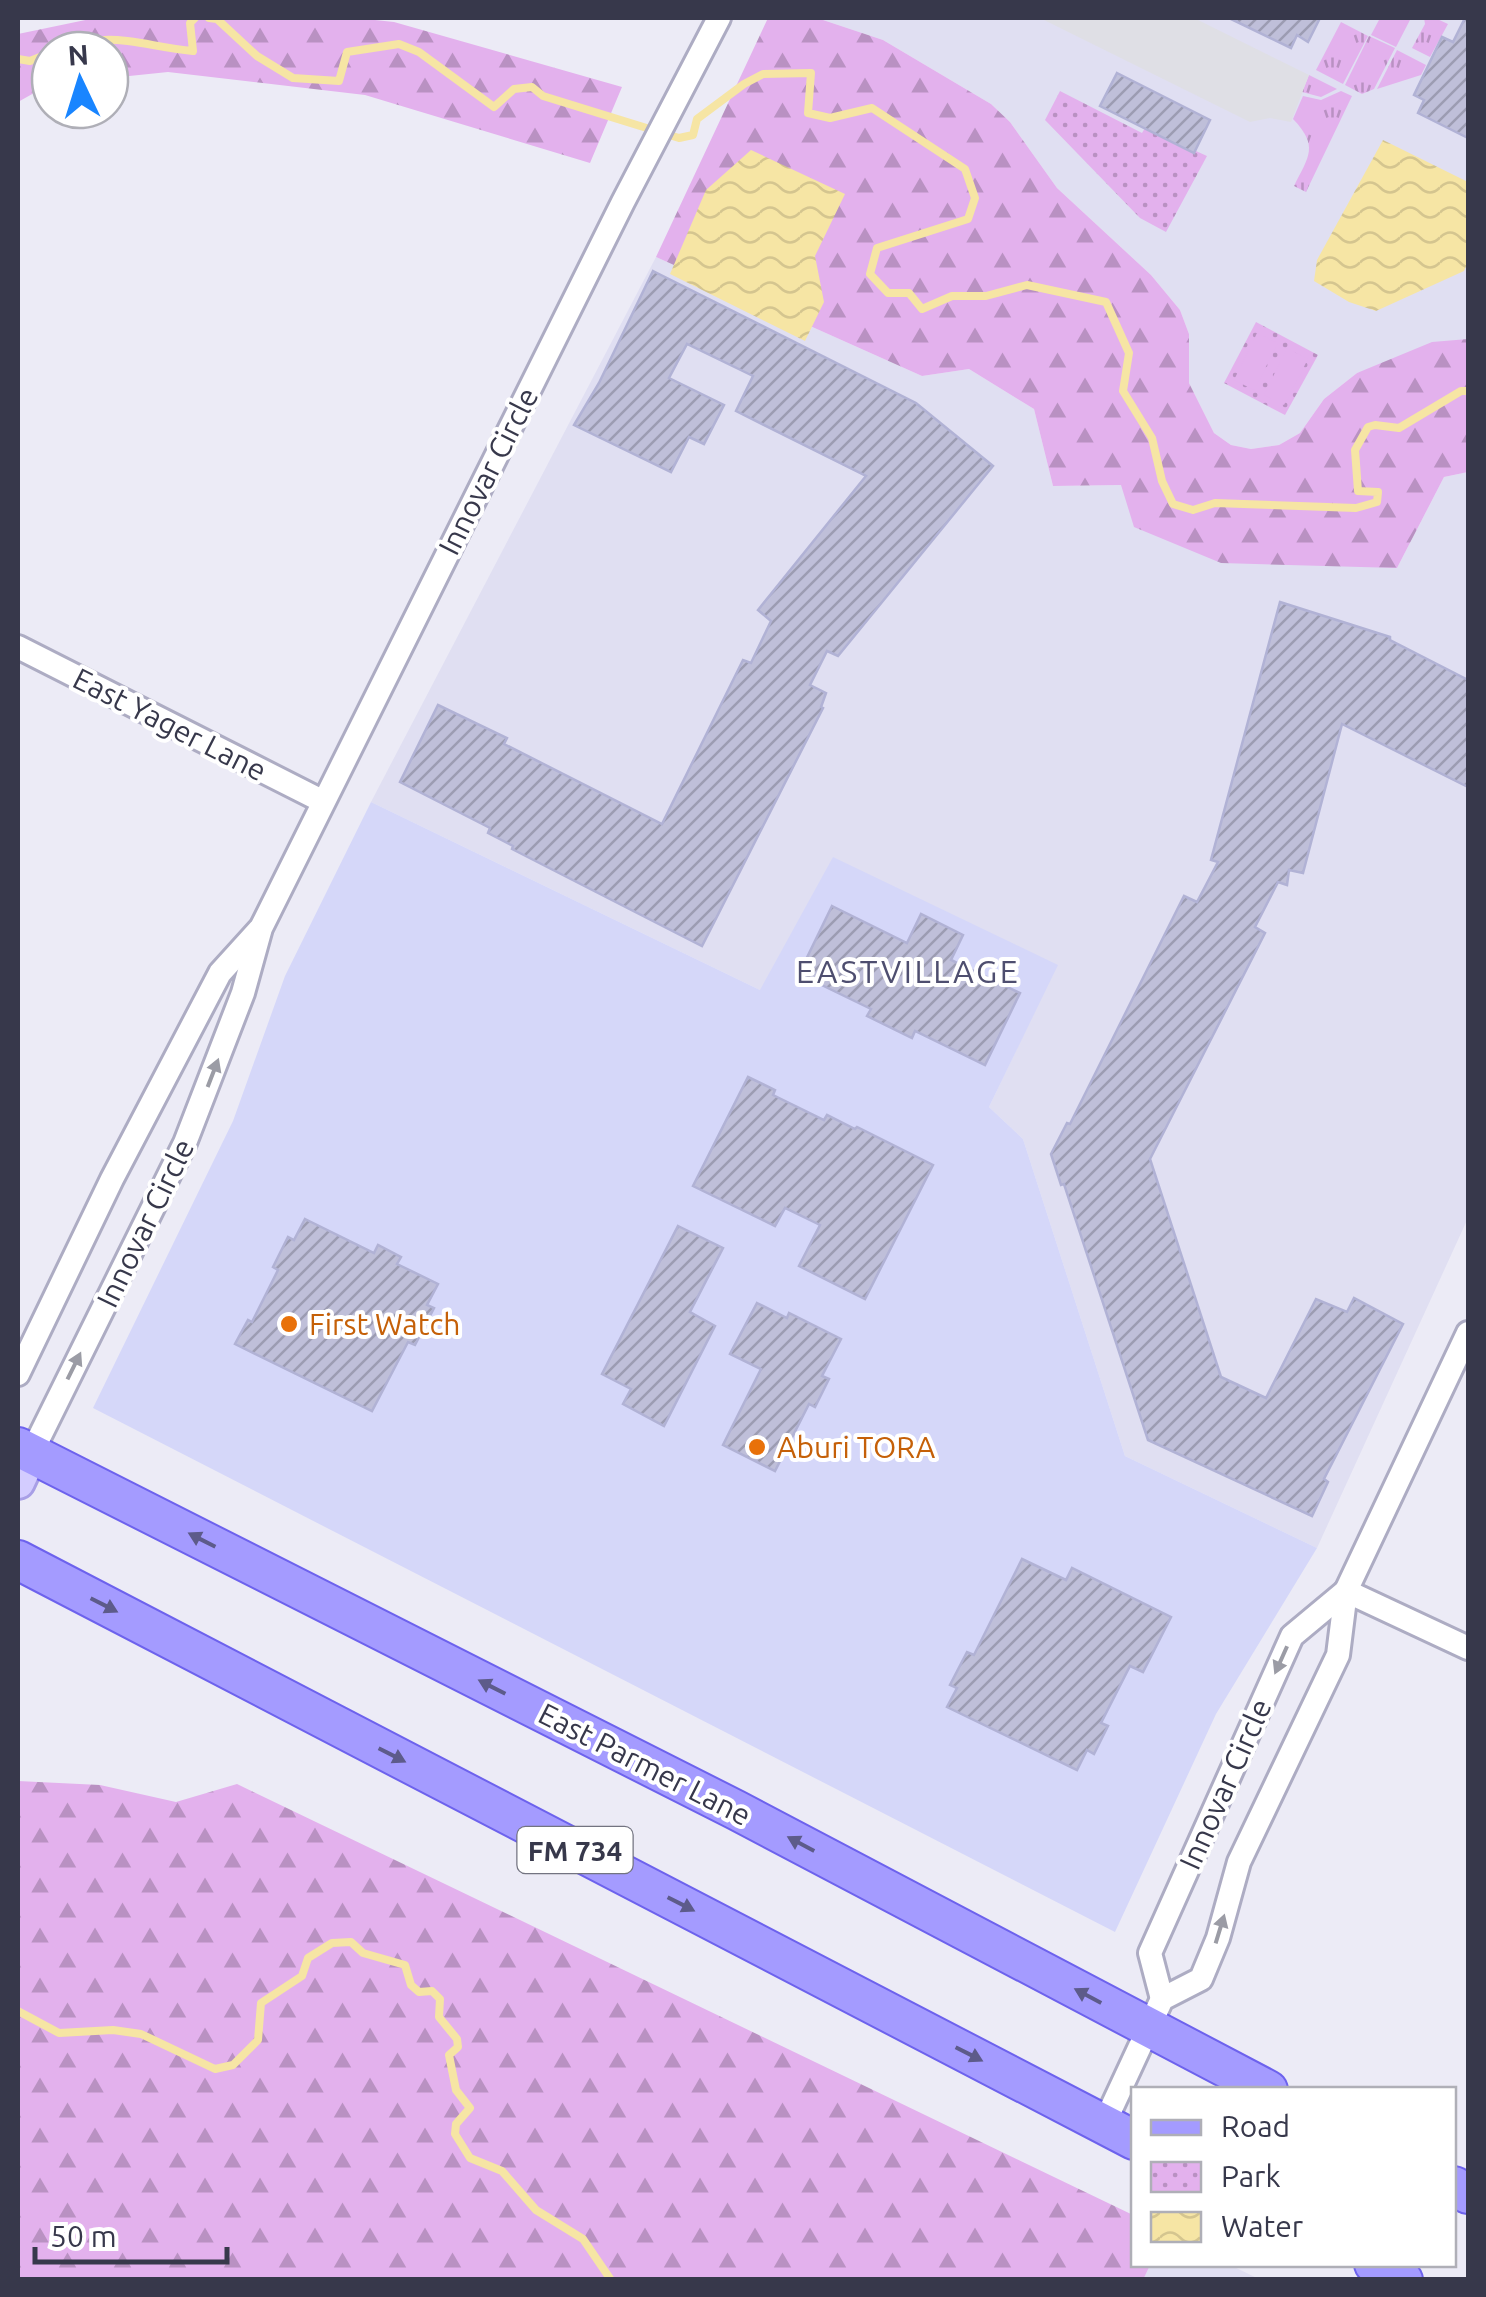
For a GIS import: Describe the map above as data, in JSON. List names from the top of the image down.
{
  "streets": {
    "main road": ["East Parmer Lane", "FM 734"],
    "street": ["Innovar Circle", "East Yager Lane"]
  },
  "crossings": [
    ["Innovar Circle", "East Yager Lane"],
    ["Innovar Circle", "East Parmer Lane"]
  ],
  "districts": ["EASTVILLAGE"],
  "places": ["First Watch", "Aburi TORA"],
  "legend": ["Road", "Park", "Water"],
  "scale_bar": "50 m",
  "north": "top"
}
